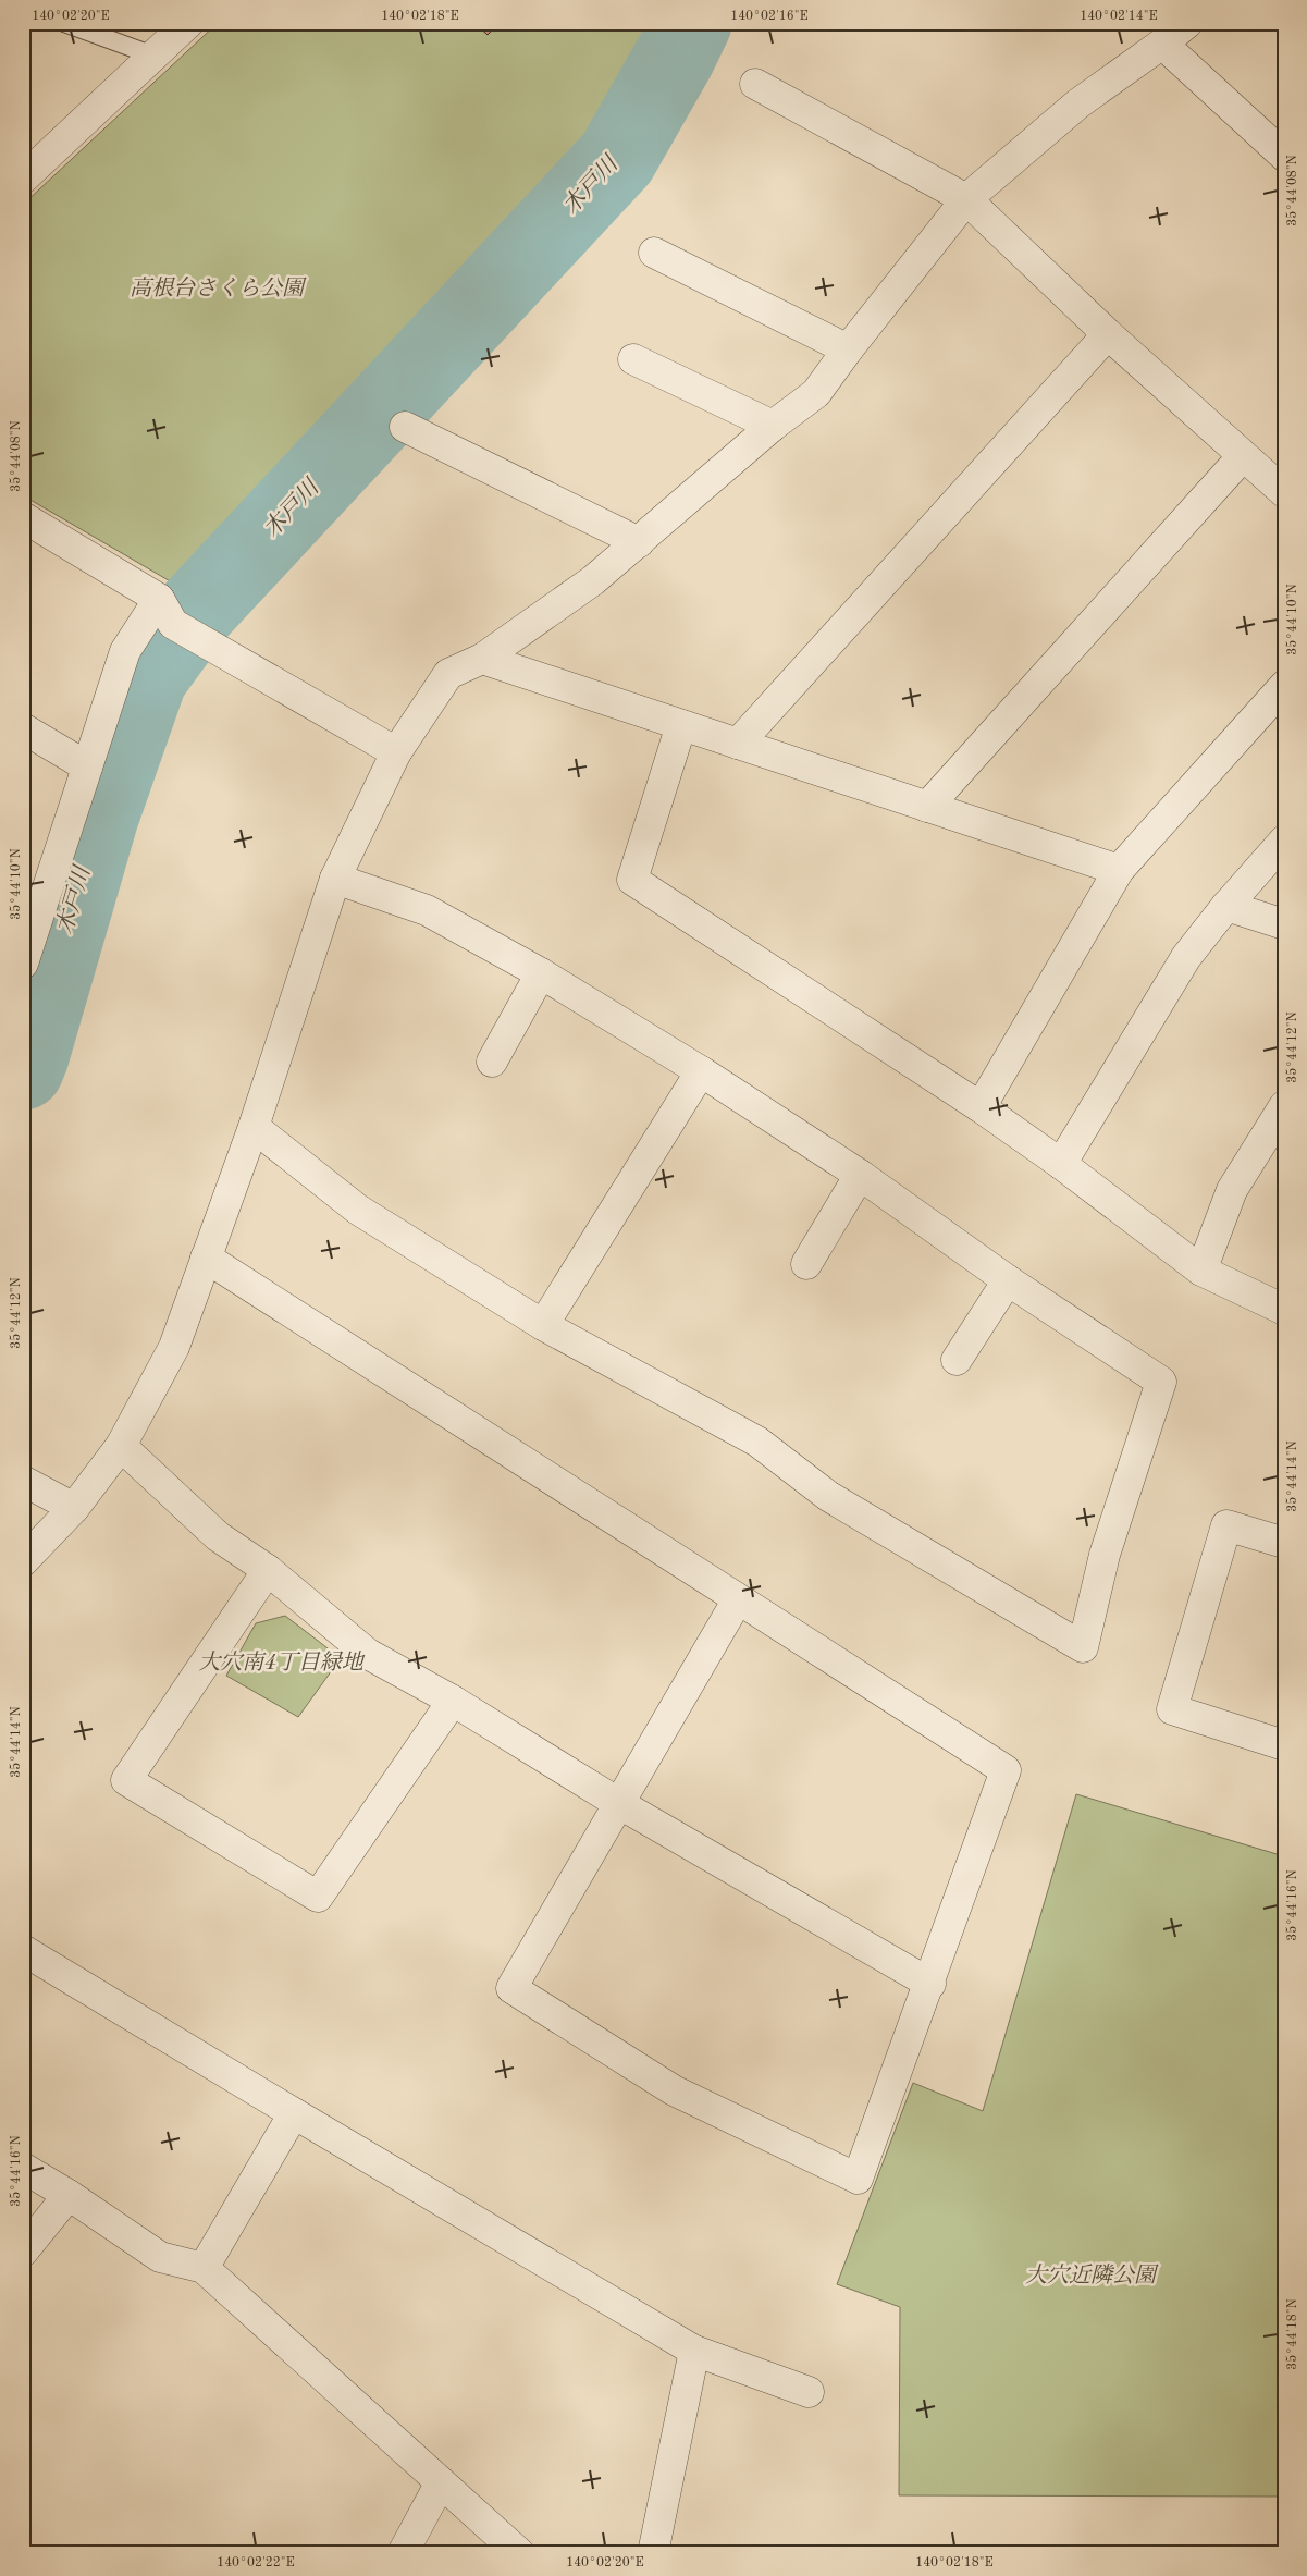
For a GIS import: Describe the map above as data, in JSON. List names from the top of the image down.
{
  "water": ["木戸川"],
  "parks": ["高根台さくら公園", "大穴南4丁目緑地", "大穴近隣公園"],
  "coordinates": [
    "140°02'20\"E",
    "140°02'18\"E",
    "140°02'16\"E",
    "140°02'14\"E",
    "35°44'08\"N",
    "35°44'10\"N",
    "35°44'12\"N",
    "35°44'14\"N",
    "35°44'16\"N",
    "35°44'18\"N",
    "140°02'22\"E"
  ]
}
